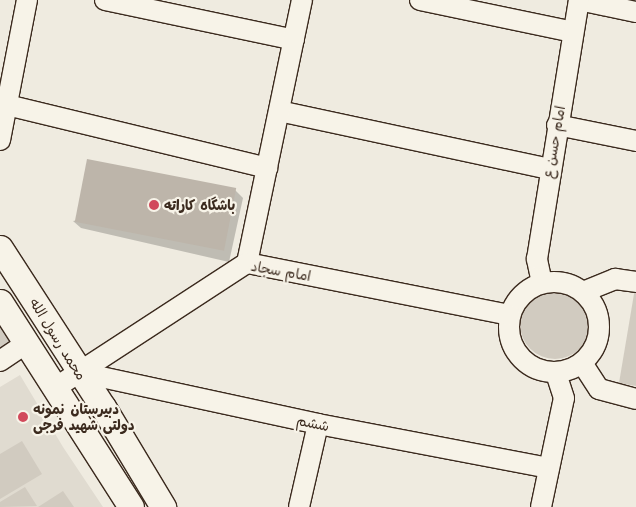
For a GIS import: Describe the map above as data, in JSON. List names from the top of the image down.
{
  "streets": {
    "street": [
      "امام حسن ع",
      "امام سجاد",
      "محمد رسول الله",
      "ششم"
    ]
  },
  "crossings": [
    ["امام حسن ع", "امام سجاد"],
    ["امام سجاد", "محمد رسول الله"],
    ["امام سجاد", "ششم"],
    ["محمد رسول الله", "ششم"]
  ],
  "places": ["باشگاه کاراته", "دبیرستان نمونه دولتی شهید فرجی"]
}
